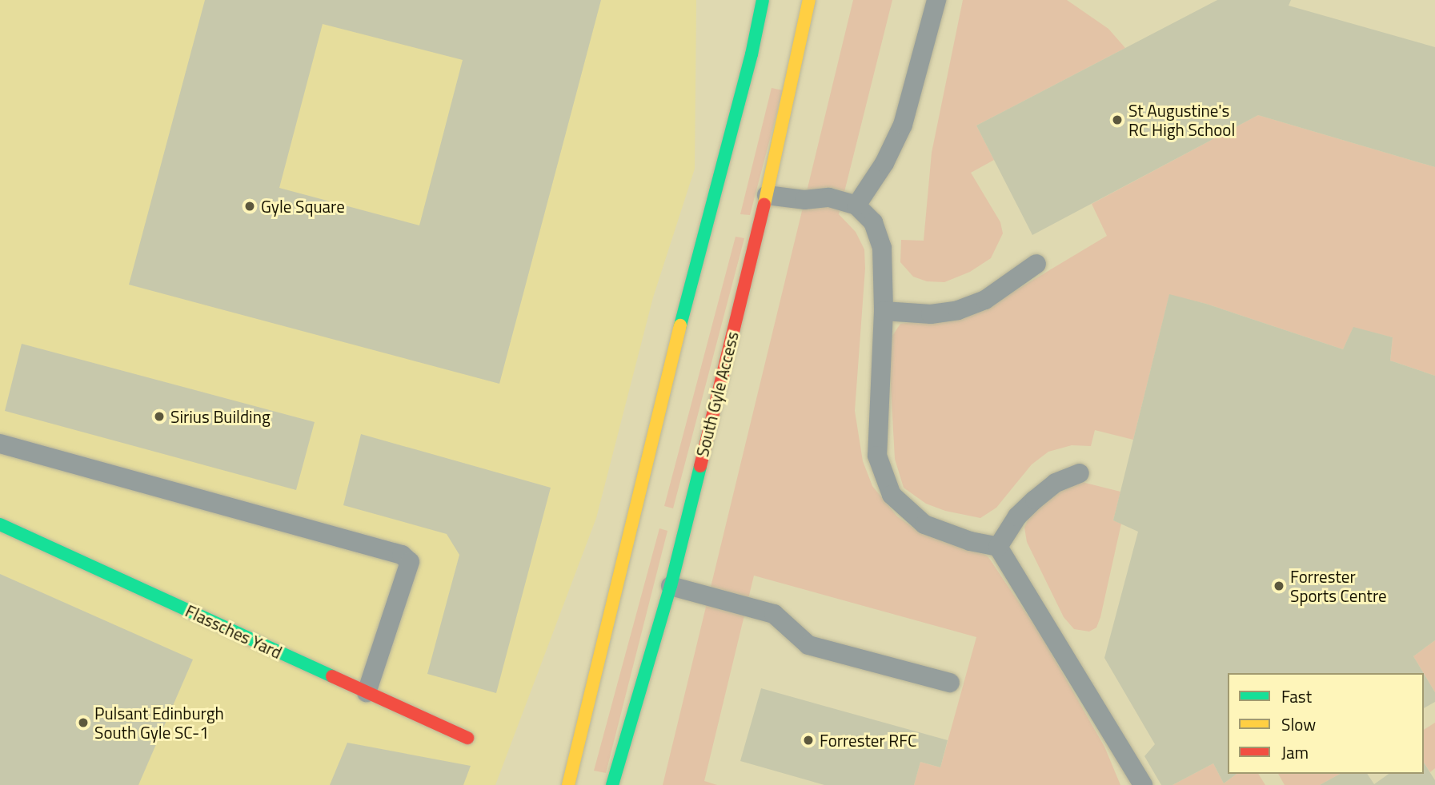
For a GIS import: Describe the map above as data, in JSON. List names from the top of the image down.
{
  "streets": {
    "street": ["South Gyle Access", "Flassches Yard"]
  },
  "places": [
    "St Augustine's RC High School",
    "Gyle Square",
    "Sirius Building",
    "Forrester Sports Centre",
    "Pulsant Edinburgh South Gyle SC-1",
    "Forrester RFC"
  ],
  "legend": ["Fast", "Slow", "Jam"]
}
